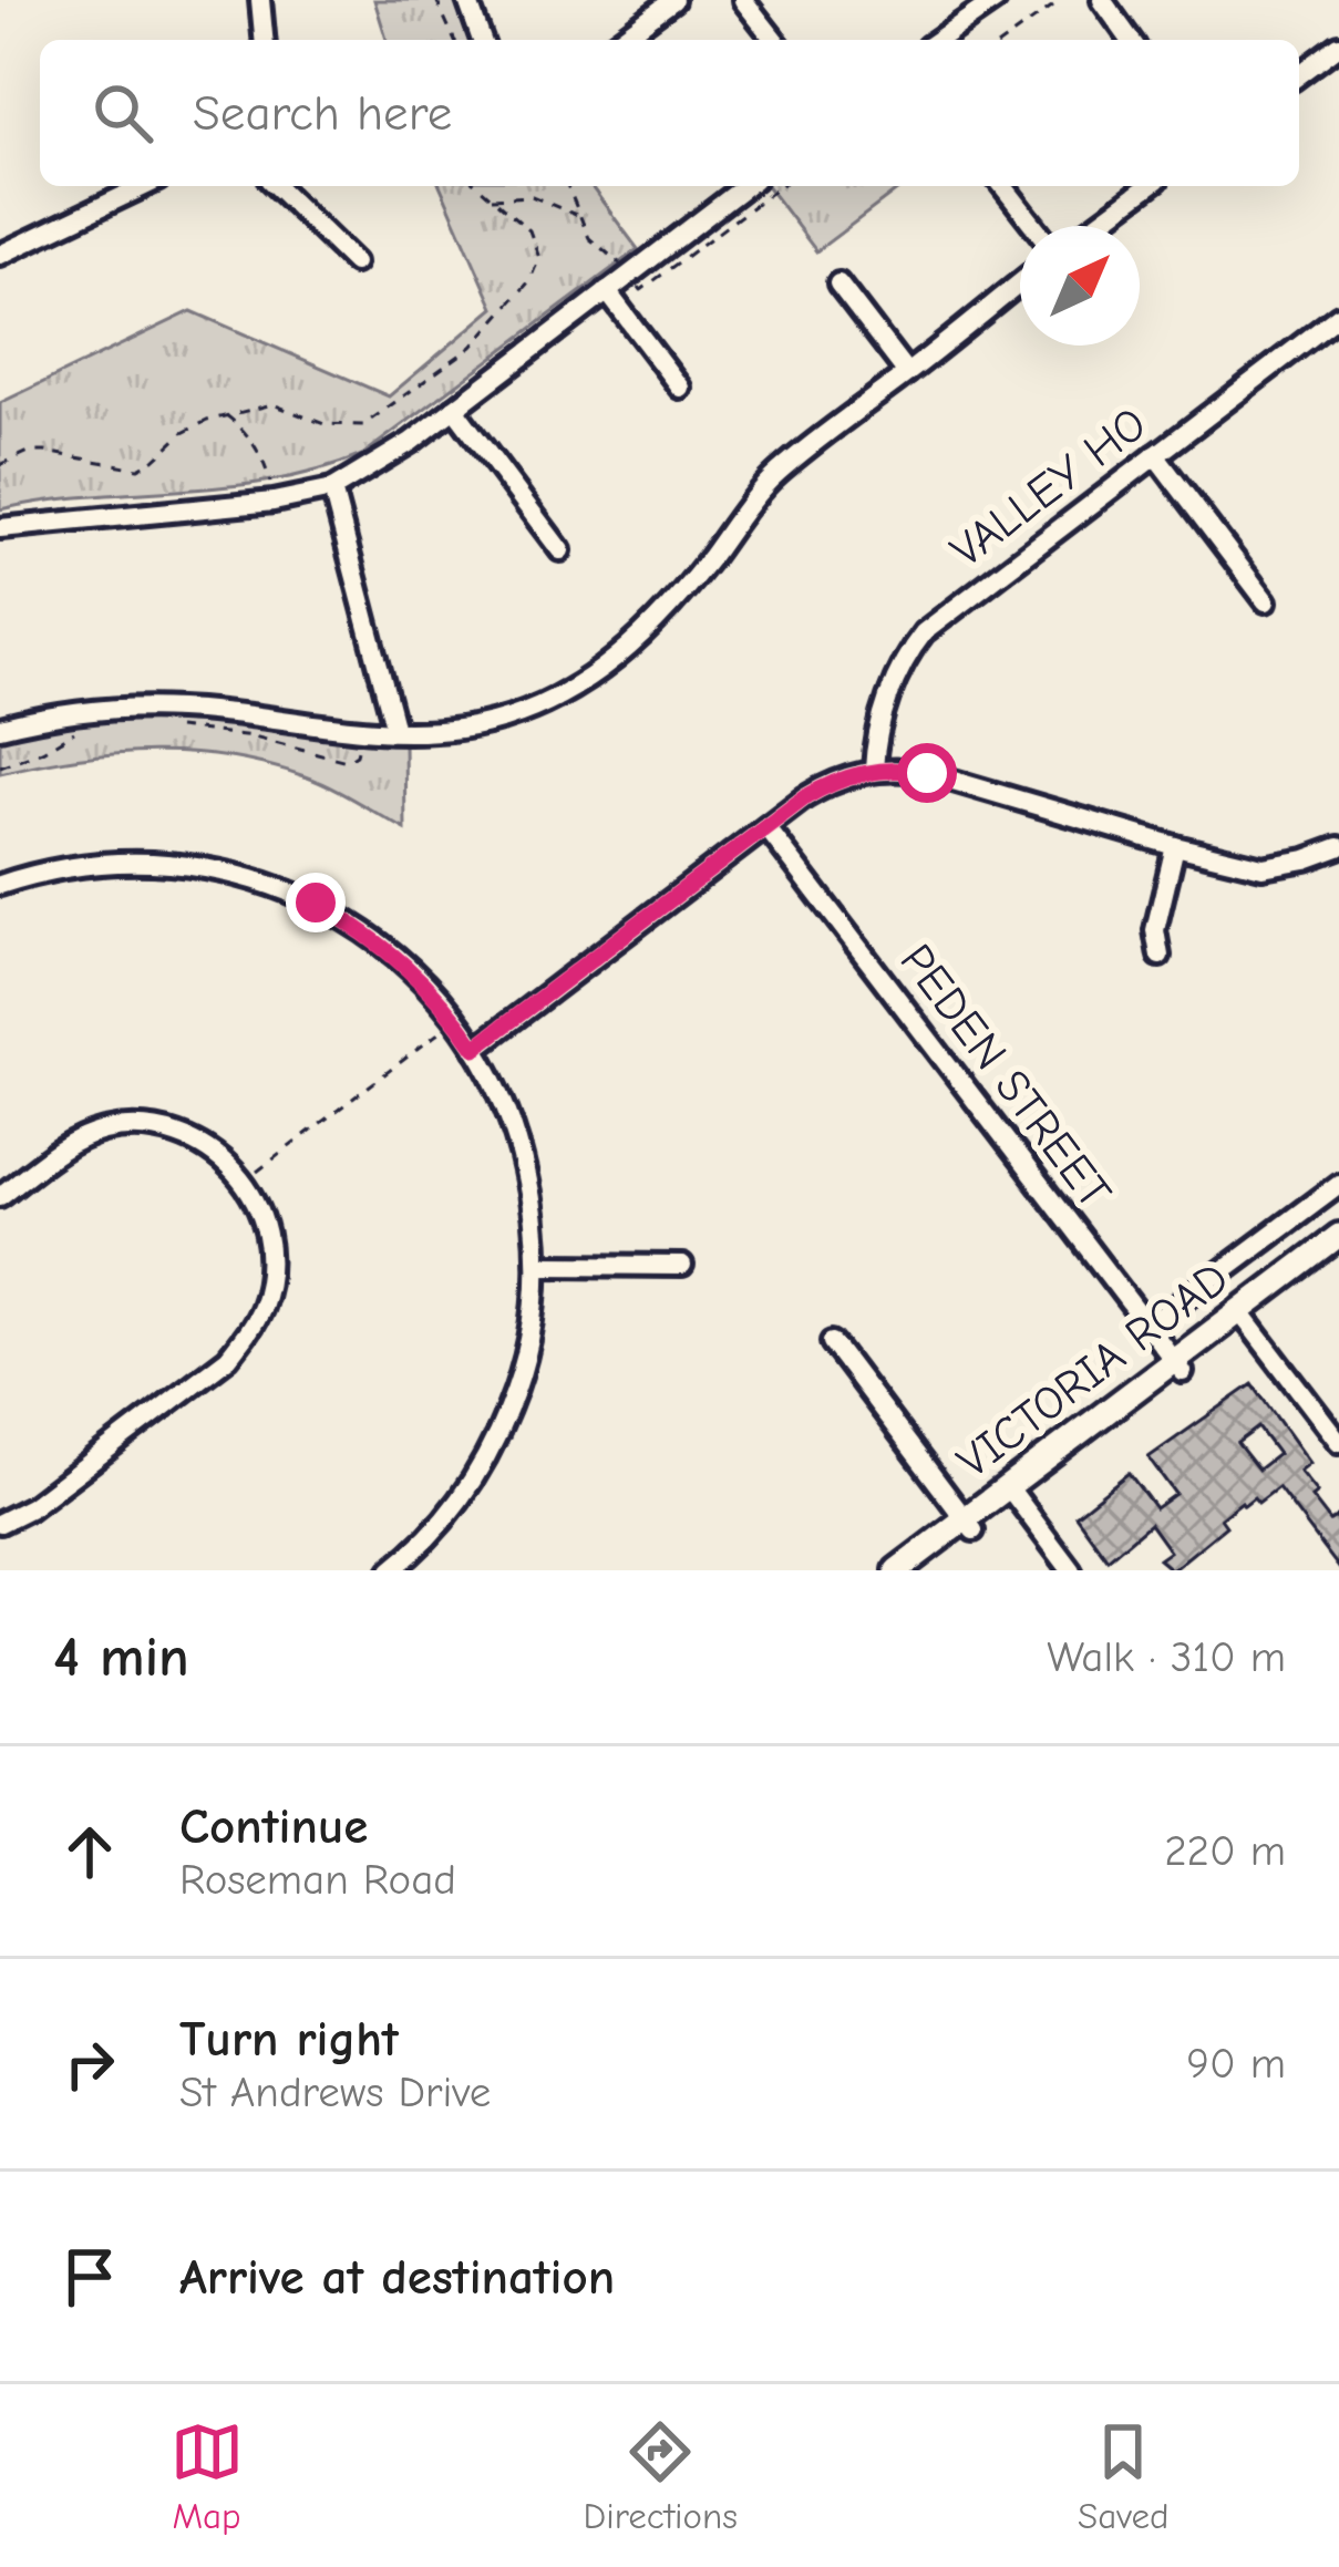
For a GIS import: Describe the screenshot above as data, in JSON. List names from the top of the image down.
{
  "streets": {
    "main road": ["VICTORIA ROAD"],
    "street": ["VALLEY HO", "PEDEN STREET"]
  },
  "crossings": [
    ["PEDEN STREET", "VICTORIA ROAD"]
  ],
  "north": "top right",
  "page": {
    "search": "Search here",
    "heading": ["4 min", "Walk · 310 m"],
    "list": [
      ["Continue", "Roseman Road", "220 m"],
      ["Turn right", "St Andrews Drive", "90 m"],
      "Arrive at destination"
    ],
    "nav": ["Map", "Directions", "Saved"]
  }
}
